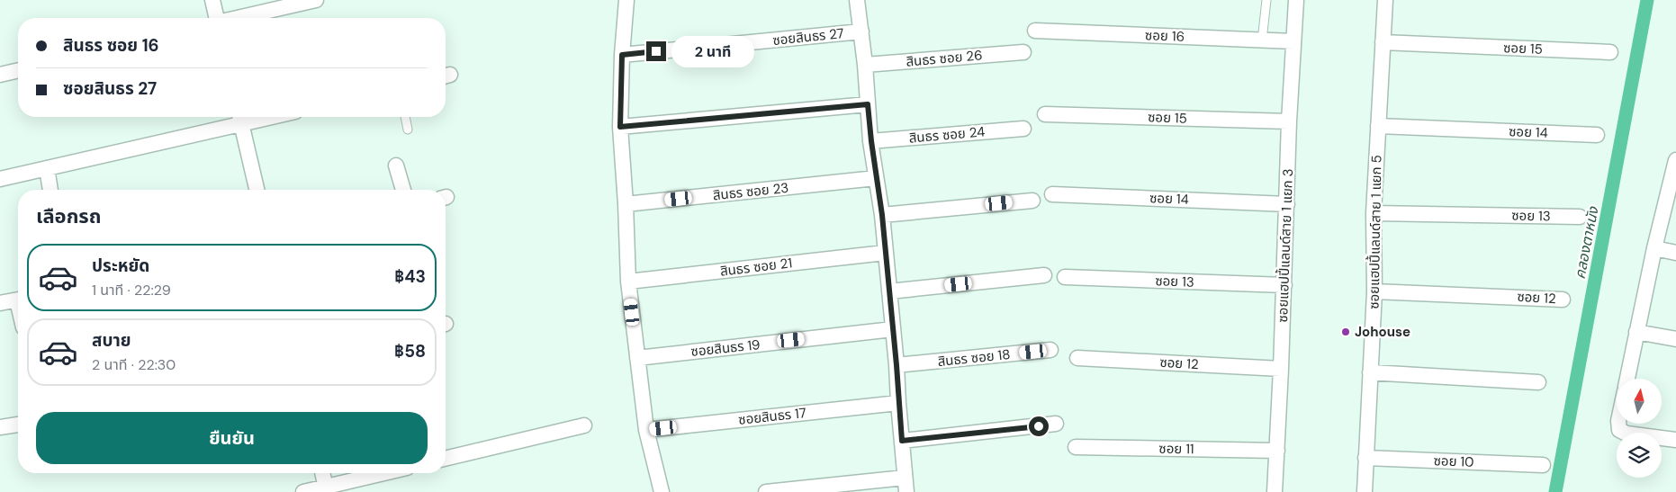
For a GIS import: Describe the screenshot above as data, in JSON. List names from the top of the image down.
{
  "streets": {
    "street": [
      "ซอย 16",
      "ซอยสินธร 27",
      "ซอย 15",
      "สินธร ซอย 26",
      "ซอย 14",
      "สินธร ซอย 24",
      "สินธร ซอย 23",
      "ซอย 13",
      "ซอยแฮปปี้แลนด์สาย 1 แยก 5",
      "ซอยแฮปปี้แลนด์สาย 1 แยก 3",
      "สินธร ซอย 21",
      "ซอย 12",
      "ซอยสินธร 19",
      "สินธร ซอย 18",
      "ซอยสินธร 17",
      "ซอย 11",
      "ซอย 10"
    ]
  },
  "crossings": [
    ["ซอย 16", "ซอยแฮปปี้แลนด์สาย 1 แยก 3"],
    ["ซอย 15", "ซอยแฮปปี้แลนด์สาย 1 แยก 5"],
    ["ซอย 15", "ซอยแฮปปี้แลนด์สาย 1 แยก 3"],
    ["ซอย 14", "ซอยแฮปปี้แลนด์สาย 1 แยก 5"],
    ["ซอย 14", "ซอยแฮปปี้แลนด์สาย 1 แยก 3"],
    ["ซอย 13", "ซอยแฮปปี้แลนด์สาย 1 แยก 5"],
    ["ซอย 13", "ซอยแฮปปี้แลนด์สาย 1 แยก 3"],
    ["ซอยแฮปปี้แลนด์สาย 1 แยก 5", "ซอย 12"],
    ["ซอยแฮปปี้แลนด์สาย 1 แยก 5", "ซอย 10"],
    ["ซอยแฮปปี้แลนด์สาย 1 แยก 3", "ซอย 12"],
    ["ซอยแฮปปี้แลนด์สาย 1 แยก 3", "ซอย 11"]
  ],
  "water": ["คลองตาหนัง"],
  "places": ["Johouse"],
  "north": "top",
  "page": {
    "banner": ["สินธร ซอย 16", "ซอยสินธร 27"],
    "bubble": "2 นาที",
    "heading": "เลือกรถ",
    "list": [
      {
        "name": "ประหยัด",
        "note": "1 นาที · 22:29",
        "value": "฿43"
      },
      {
        "name": "สบาย",
        "note": "2 นาที · 22:30",
        "value": "฿58"
      }
    ],
    "buttons": "ยืนยัน"
  }
}
